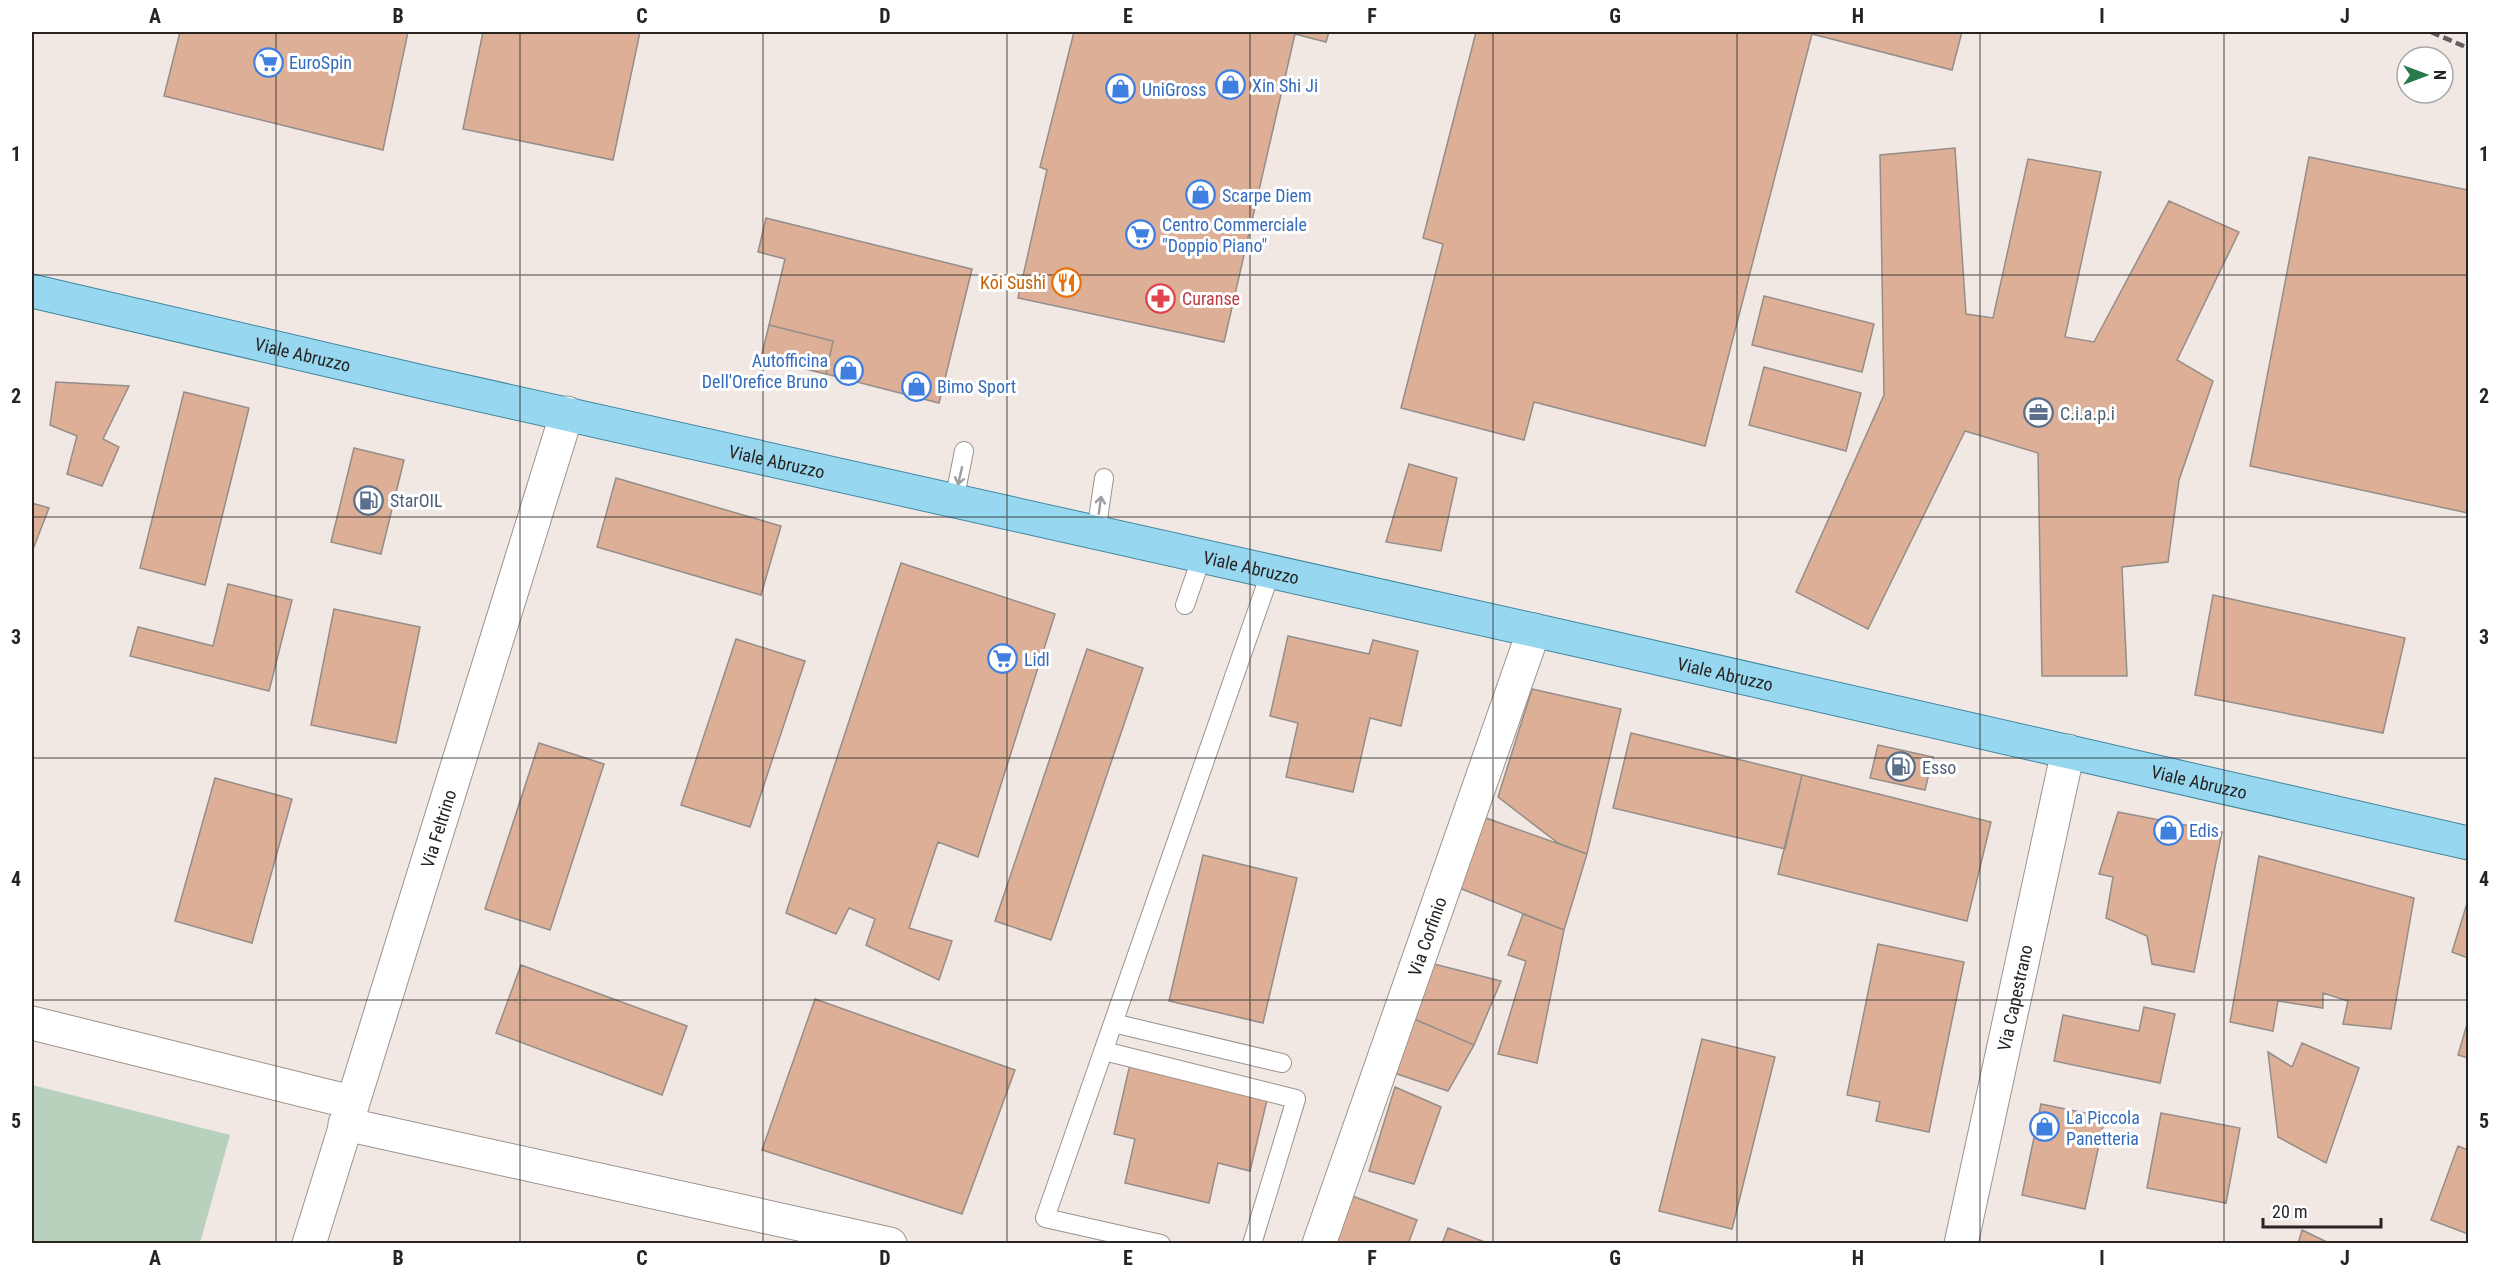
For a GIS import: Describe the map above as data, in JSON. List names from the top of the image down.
{
  "streets": {
    "main road": ["Viale Abruzzo"],
    "street": ["Via Feltrino", "Via Corfinio", "Via Capestrano"]
  },
  "crossings": [
    ["Viale Abruzzo", "Via Feltrino"],
    ["Viale Abruzzo", "Via Corfinio"],
    ["Viale Abruzzo", "Via Capestrano"]
  ],
  "places": {
    "supermarket": ["EuroSpin", "Centro Commerciale \"Doppio Piano\"", "Lidl"],
    "shop": [
      "Xin Shi Ji",
      "UniGross",
      "Scarpe Diem",
      "Autofficina Dell'Orefice Bruno",
      "Bimo Sport",
      "Edis",
      "La Piccola Panetteria"
    ],
    "restaurant": ["Koi Sushi"],
    "pharmacy": ["Curanse"],
    "office": ["C.i.a.p.i"],
    "fuel station": ["StarOIL", "Esso"]
  },
  "scale_bar": "20 m",
  "north": "right",
  "grid": {
    "columns": [
      "A",
      "B",
      "C",
      "D",
      "E",
      "F",
      "G",
      "H",
      "I",
      "J"
    ],
    "rows": [
      "1",
      "2",
      "3",
      "4",
      "5"
    ]
  }
}
